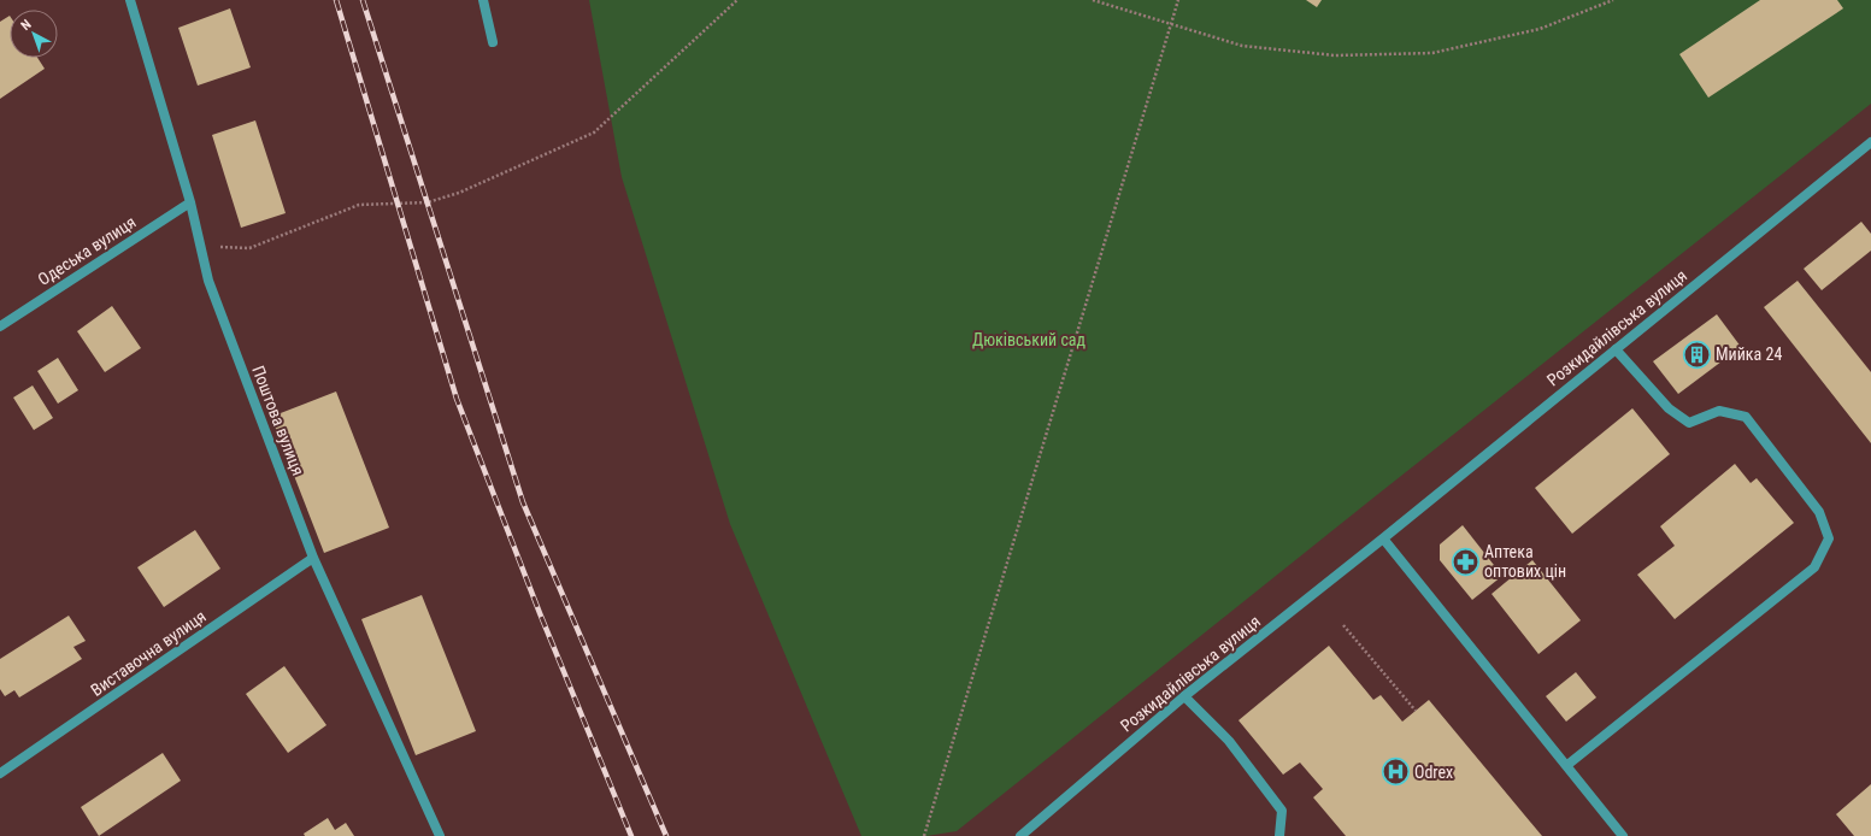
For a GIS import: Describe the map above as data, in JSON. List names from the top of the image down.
{
  "streets": {
    "street": [
      "Одеська вулиця",
      "Розкидайлівська вулиця",
      "Поштова вулиця",
      "Виставочна вулиця"
    ]
  },
  "crossings": [
    ["Одеська вулиця", "Поштова вулиця"],
    ["Поштова вулиця", "Виставочна вулиця"]
  ],
  "parks": ["Дюківський сад"],
  "places": {
    "building": ["Мийка 24"],
    "pharmacy": ["Аптека оптових цін"],
    "hospital": ["Odrex"]
  },
  "north": "top left"
}
